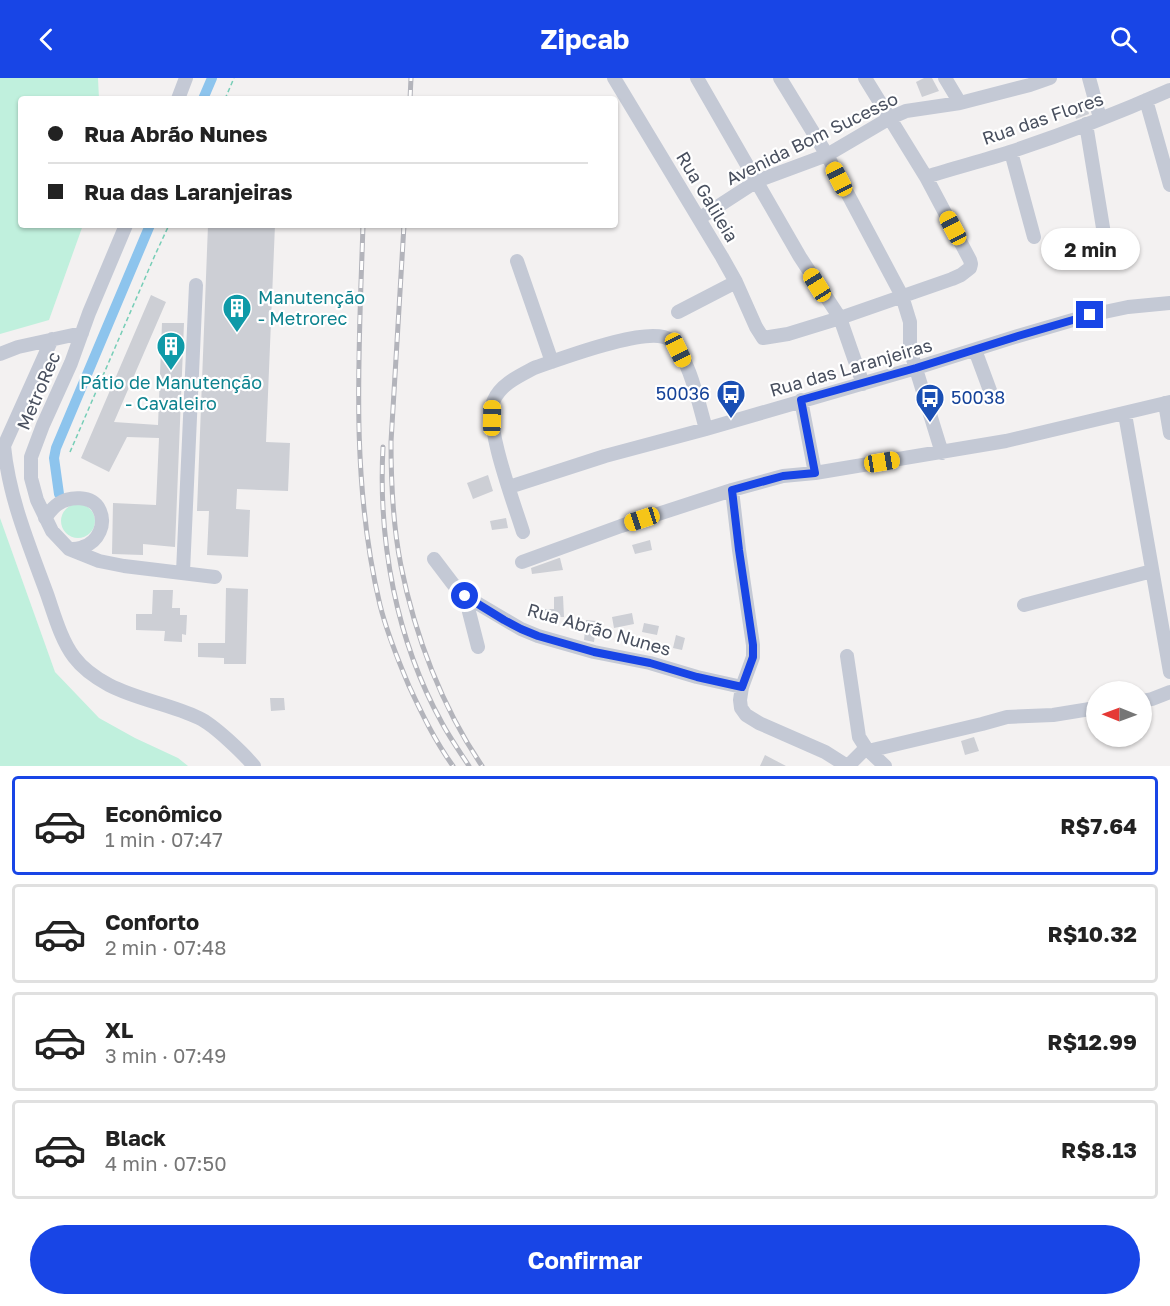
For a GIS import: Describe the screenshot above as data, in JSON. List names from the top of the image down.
{
  "streets": {
    "street": [
      "Rua das Flores",
      "Avenida Bom Sucesso",
      "Rua Galileia",
      "Rua das Laranjeiras",
      "MetroRec",
      "Rua Abrão Nunes"
    ]
  },
  "crossings": [
    ["Avenida Bom Sucesso", "Rua Galileia"]
  ],
  "places": {
    "building": ["Manutenção - Metrorec", "Pátio de Manutenção - Cavaleiro"],
    "bus stop": ["50036", "50038"]
  },
  "north": "left",
  "page": {
    "header": "Zipcab",
    "banner": ["Rua Abrão Nunes", "Rua das Laranjeiras"],
    "bubble": "2 min",
    "list": [
      {
        "name": "Econômico",
        "note": "1 min · 07:47",
        "value": "R$7.64"
      },
      {
        "name": "Conforto",
        "note": "2 min · 07:48",
        "value": "R$10.32"
      },
      {
        "name": "XL",
        "note": "3 min · 07:49",
        "value": "R$12.99"
      },
      {
        "name": "Black",
        "note": "4 min · 07:50",
        "value": "R$8.13"
      }
    ],
    "buttons": "Confirmar"
  }
}
